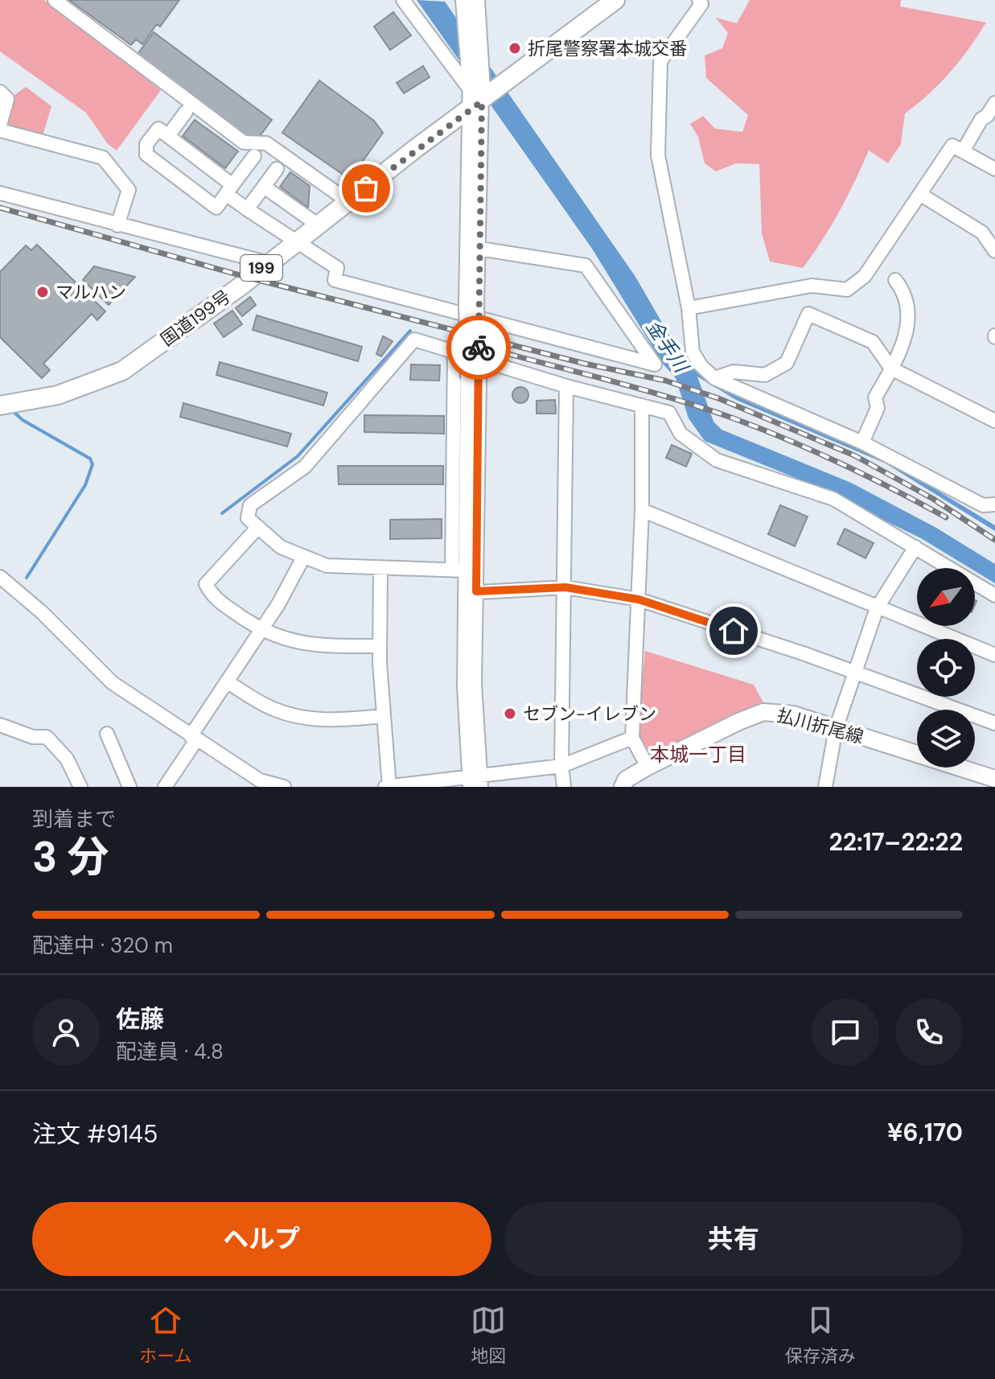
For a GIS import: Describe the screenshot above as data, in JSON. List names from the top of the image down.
{
  "streets": {
    "highway": ["199", "国道199号"],
    "main road": ["払川折尾線"]
  },
  "districts": ["本城一丁目"],
  "water": ["金手川"],
  "places": ["折尾警察署本城交番", "マルハン", "セブン-イレブン"],
  "north": "bottom left",
  "page": {
    "heading": ["3 分", "到着まで", "22:17–22:22"],
    "panel": [
      "佐藤",
      "配達員 · 4.8",
      "注文 #9145",
      "¥6,170"
    ],
    "bar": "配達中 · 320 m",
    "buttons": ["ヘルプ", "共有"],
    "tabs": ["ホーム", "地図", "保存済み"]
  }
}
